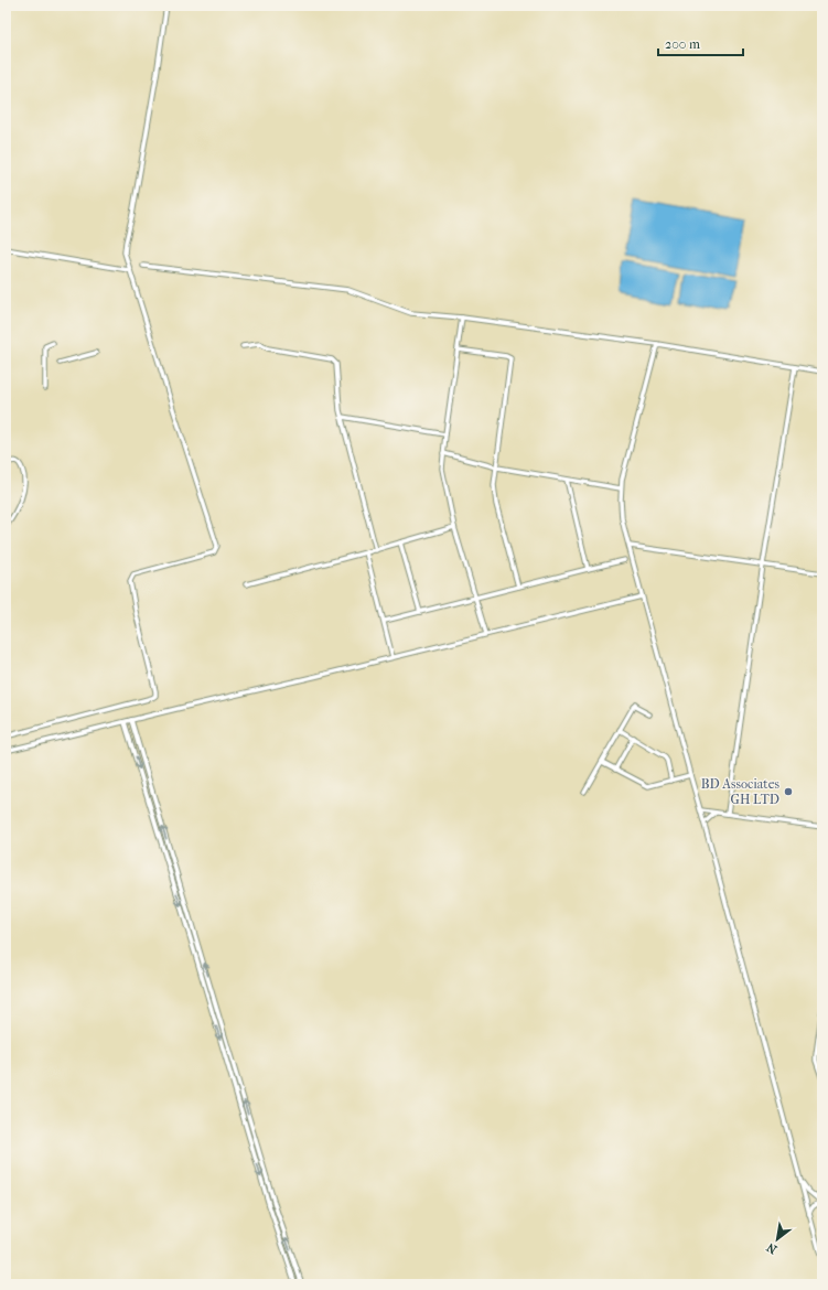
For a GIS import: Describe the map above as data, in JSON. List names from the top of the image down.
{
  "places": ["BD Associates GH LTD"],
  "scale_bar": "200 m",
  "north": "bottom left"
}
